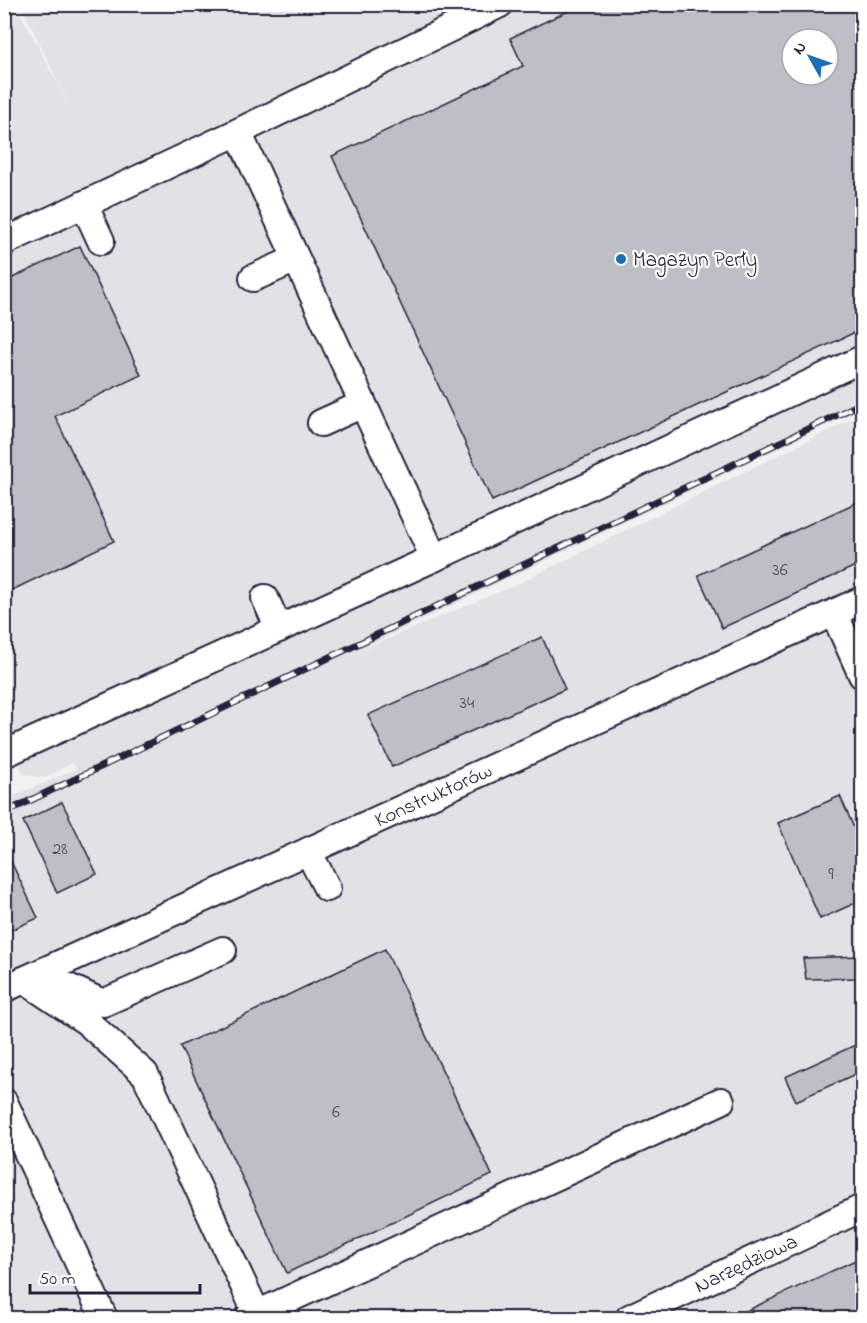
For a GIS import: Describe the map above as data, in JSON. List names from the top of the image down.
{
  "streets": {
    "lane": ["Konstruktorów", "Narzędziowa"]
  },
  "places": ["Magazyn Perły"],
  "house_numbers": [
    "36",
    "34",
    "28",
    "9",
    "6"
  ],
  "scale_bar": "50 m",
  "north": "top left"
}
